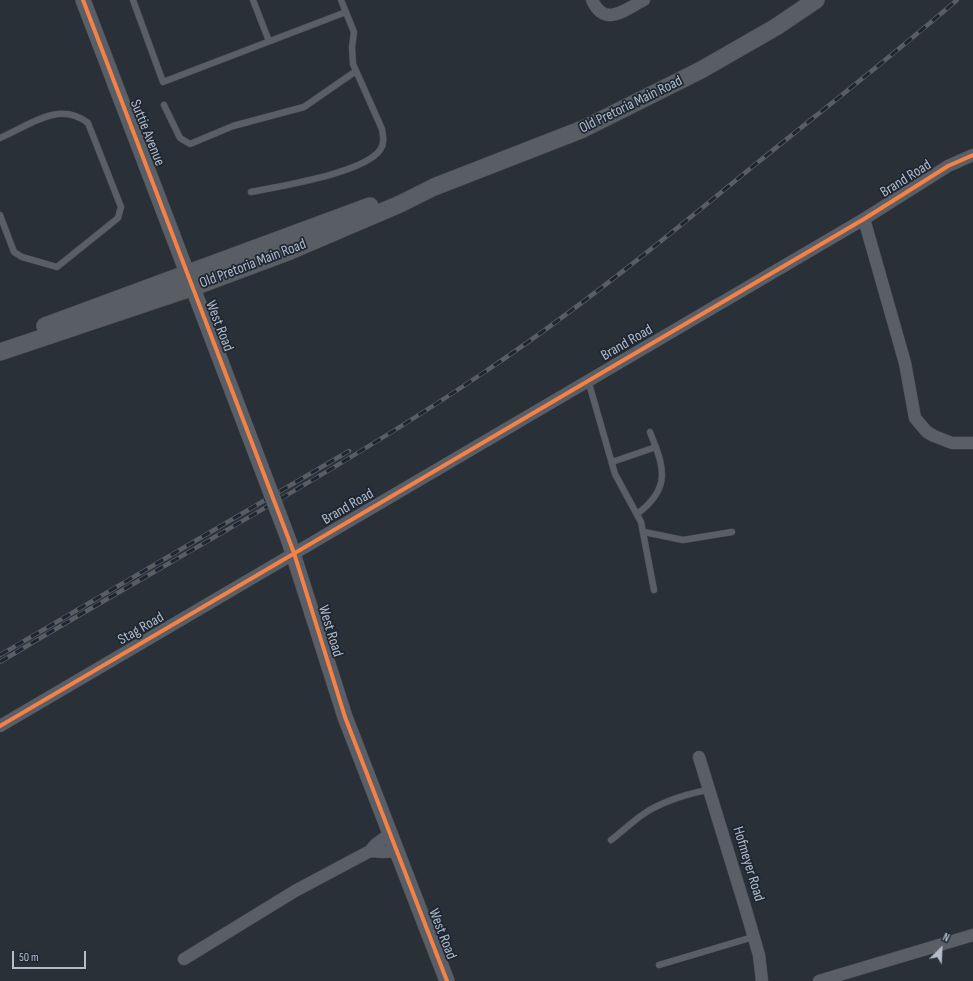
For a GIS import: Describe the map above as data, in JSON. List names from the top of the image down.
{
  "streets": {
    "main road": ["Old Pretoria Main Road"],
    "street": [
      "Suttie Avenue",
      "Brand Road",
      "West Road",
      "Stag Road",
      "Hofmeyer Road"
    ]
  },
  "crossings": [
    ["Old Pretoria Main Road", "Suttie Avenue"],
    ["Old Pretoria Main Road", "West Road"],
    ["Suttie Avenue", "West Road"],
    ["Brand Road", "West Road"],
    ["Brand Road", "Stag Road"],
    ["West Road", "Stag Road"]
  ],
  "scale_bar": "50 m",
  "north": "top right"
}
